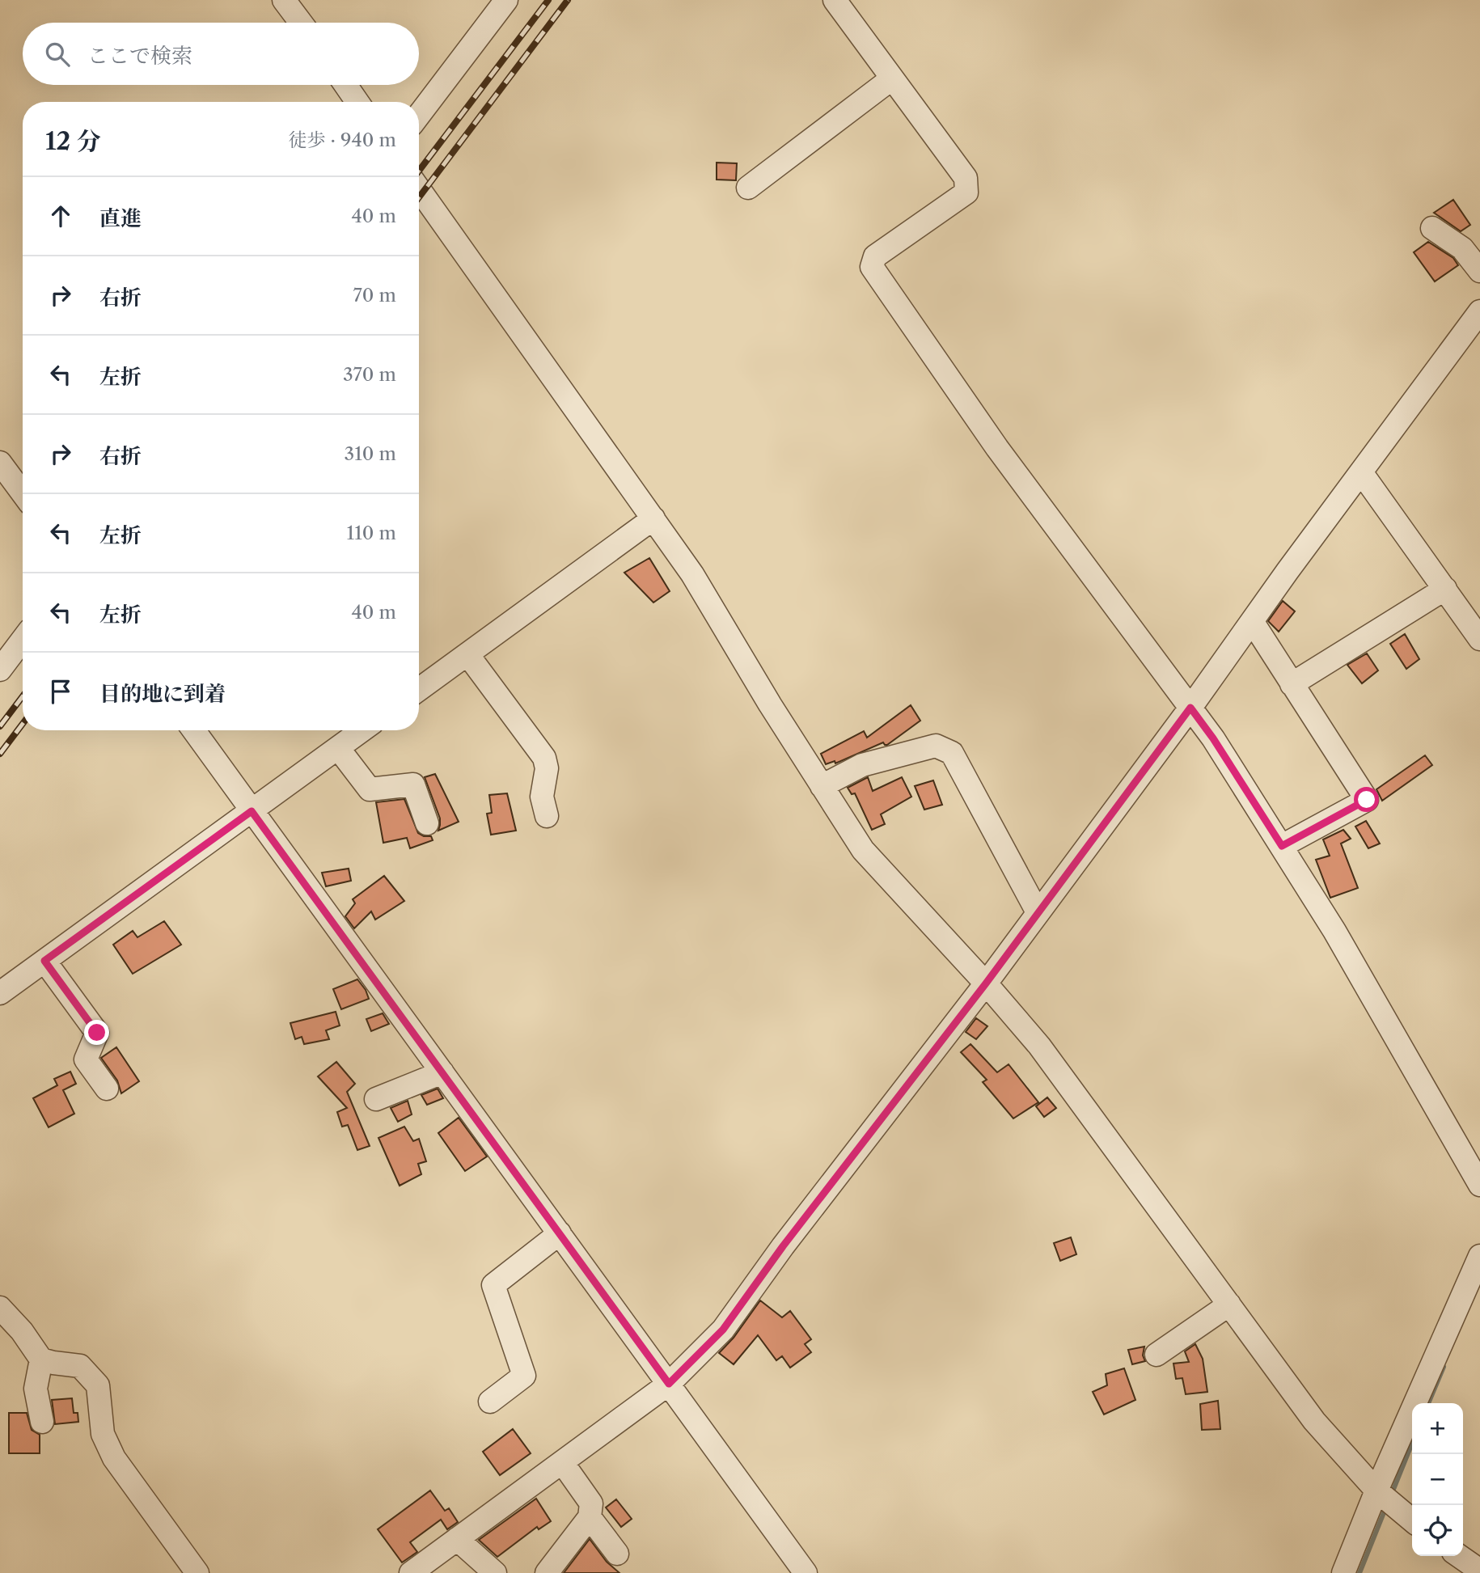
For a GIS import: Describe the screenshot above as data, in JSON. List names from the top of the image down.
{
  "page": {
    "search": "ここで検索",
    "heading": ["12 分", "徒歩 · 940 m"],
    "list": [
      ["直進", "40 m"],
      ["右折", "70 m"],
      ["左折", "370 m"],
      ["右折", "310 m"],
      ["左折", "110 m"],
      ["左折", "40 m"],
      "目的地に到着"
    ],
    "map_buttons": ["+", "−"]
  }
}
